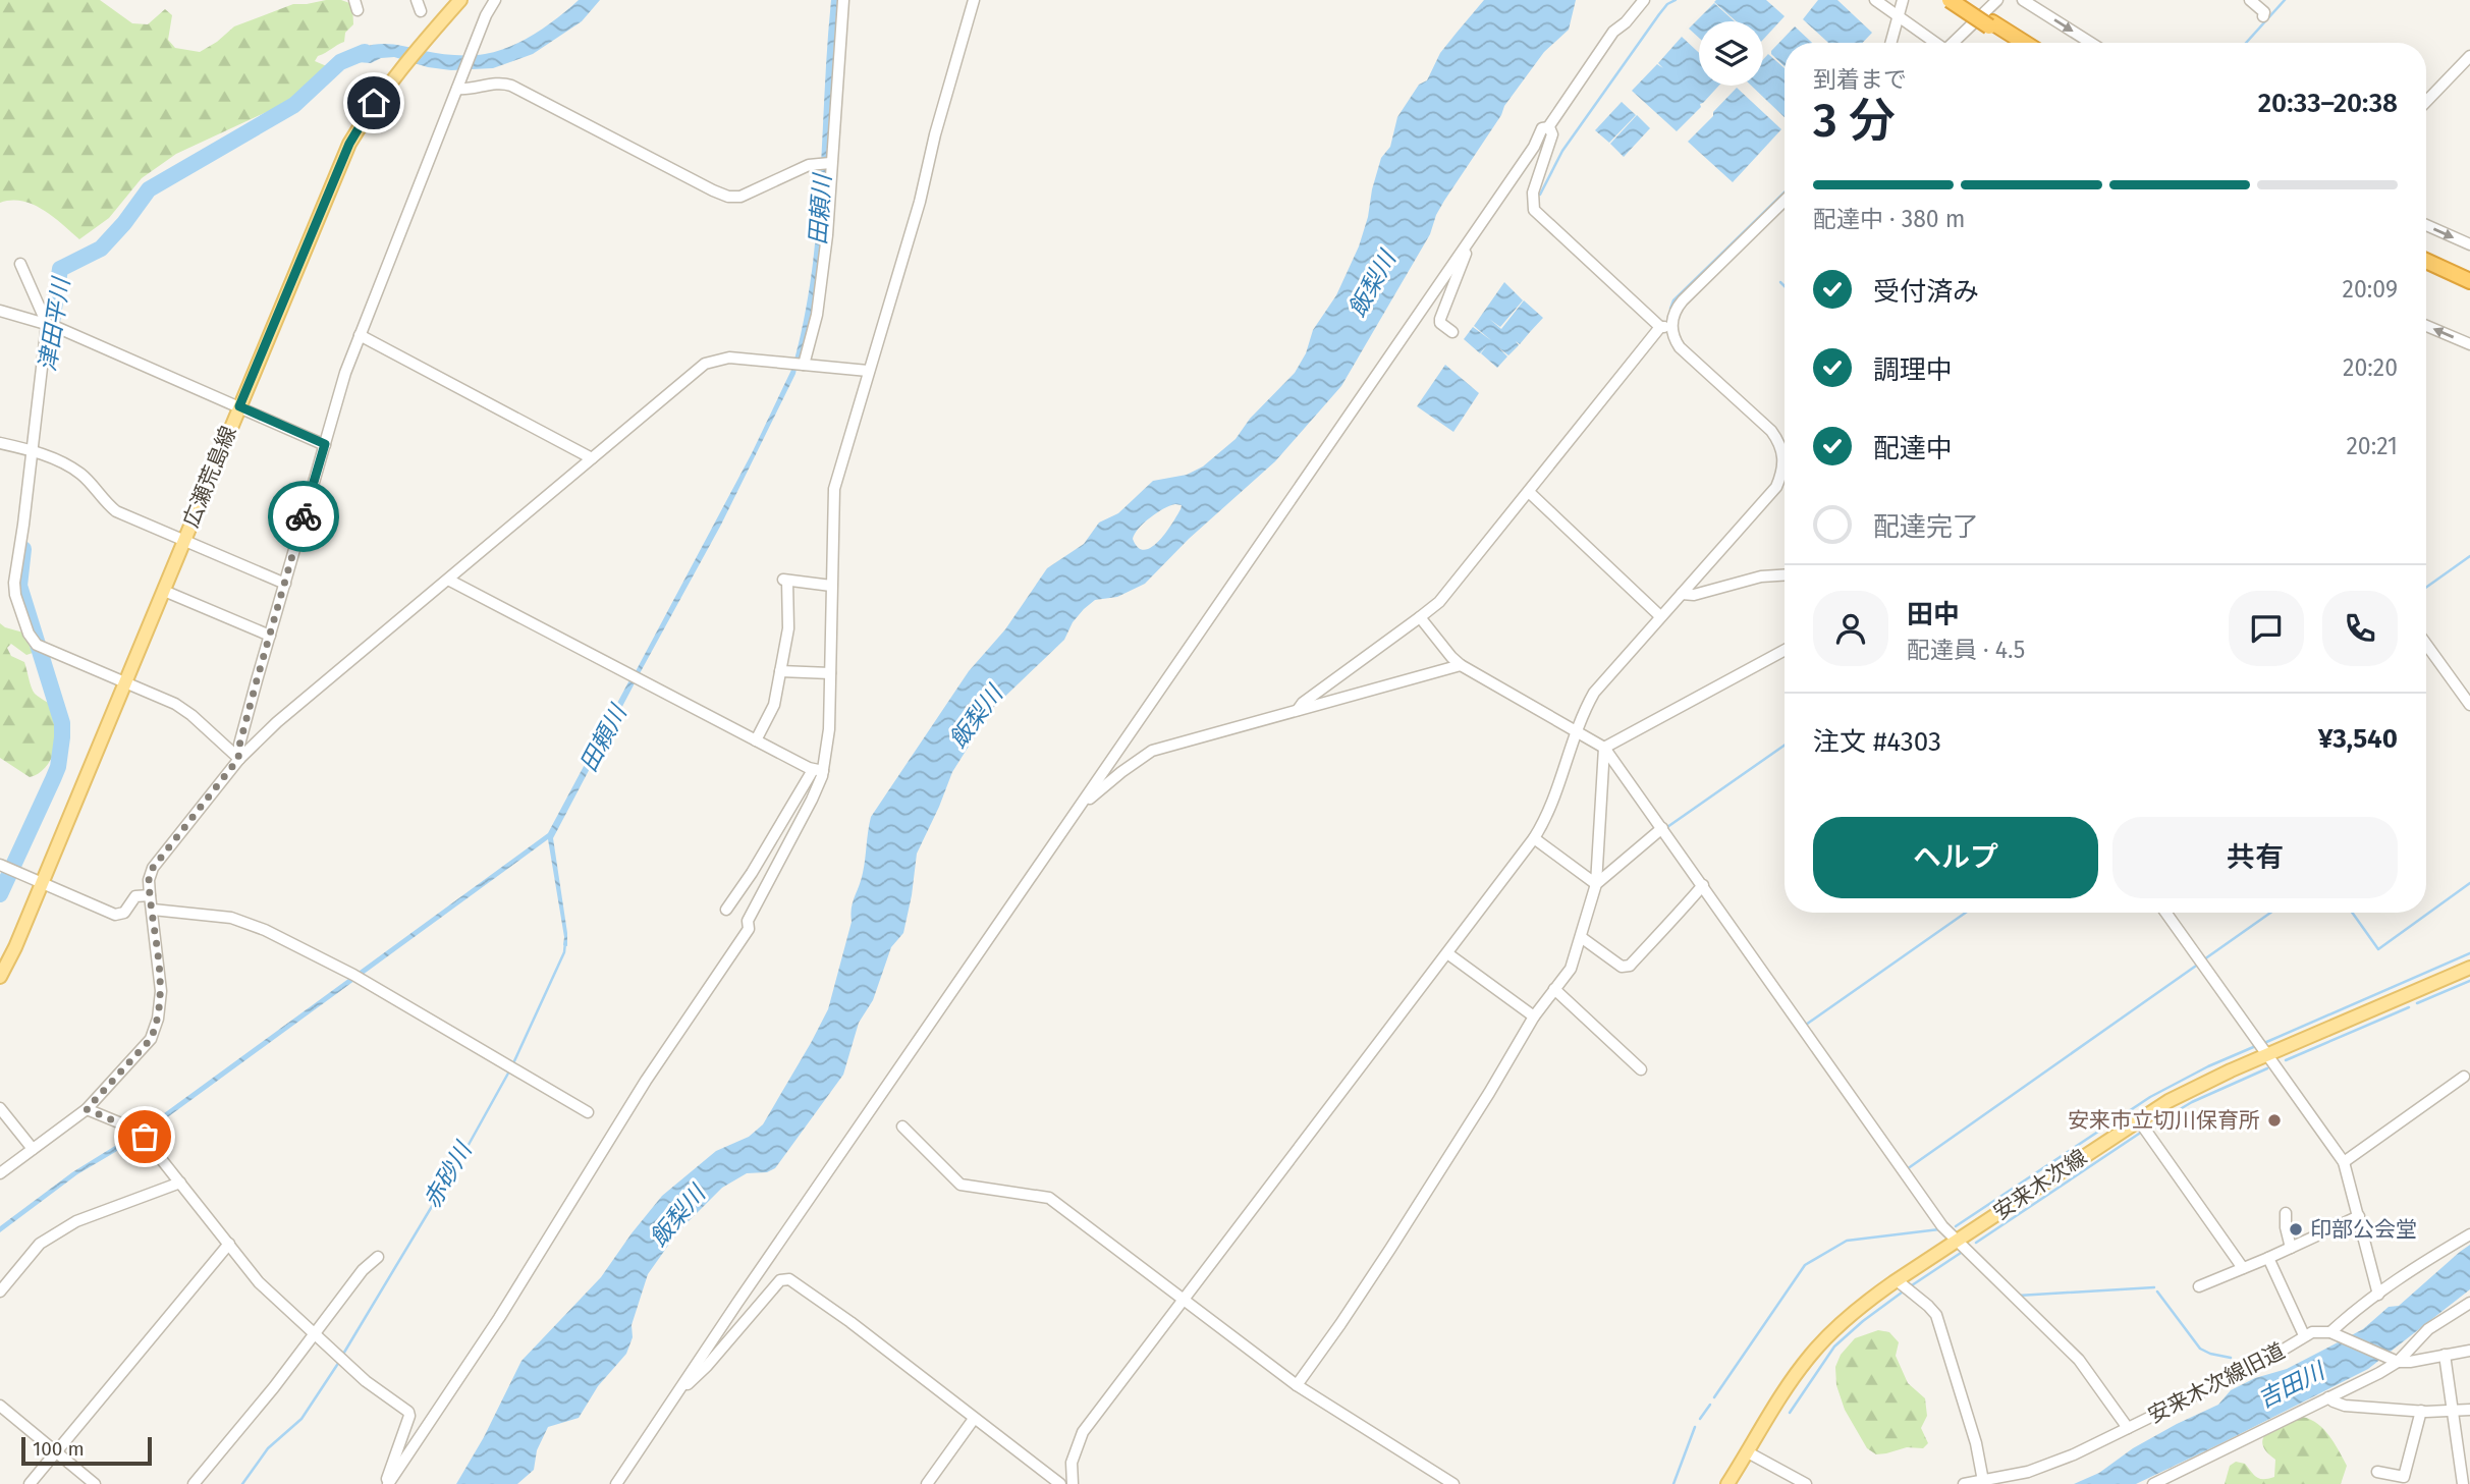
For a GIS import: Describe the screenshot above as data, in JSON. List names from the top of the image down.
{
  "streets": {
    "main road": ["広瀬荒島線", "安来木次線"],
    "street": ["安来木次線旧道"]
  },
  "water": [
    "田頼川",
    "飯梨川",
    "津田平川",
    "赤砂川",
    "吉田川"
  ],
  "places": ["安来市立切川保育所", "印部公会堂"],
  "scale_bar": "100 m",
  "page": {
    "heading": ["3 分", "到着まで", "20:33–20:38"],
    "panel": [
      "田中",
      "配達員 · 4.5",
      "注文 #4303",
      "¥3,540"
    ],
    "bar": "配達中 · 380 m",
    "list": [
      ["受付済み", "20:09"],
      ["調理中", "20:20"],
      ["配達中", "20:21"],
      "配達完了"
    ],
    "buttons": ["ヘルプ", "共有"],
    "scale": "100 m"
  }
}
